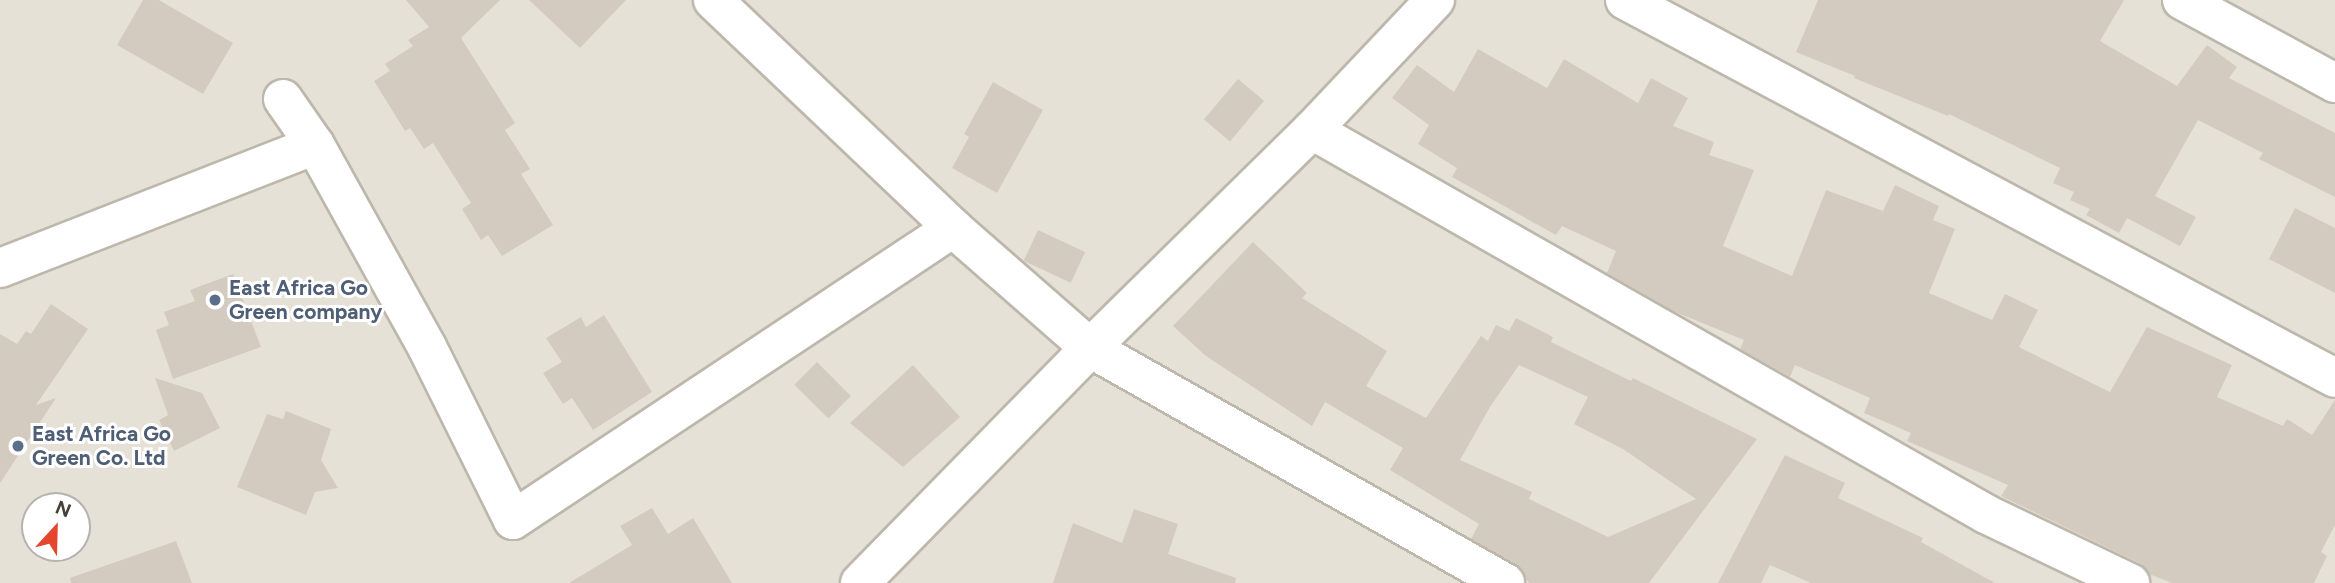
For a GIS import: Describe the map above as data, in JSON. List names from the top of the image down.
{
  "places": ["East Africa Go Green company", "East Africa Go Green Co. Ltd"],
  "north": "top"
}
